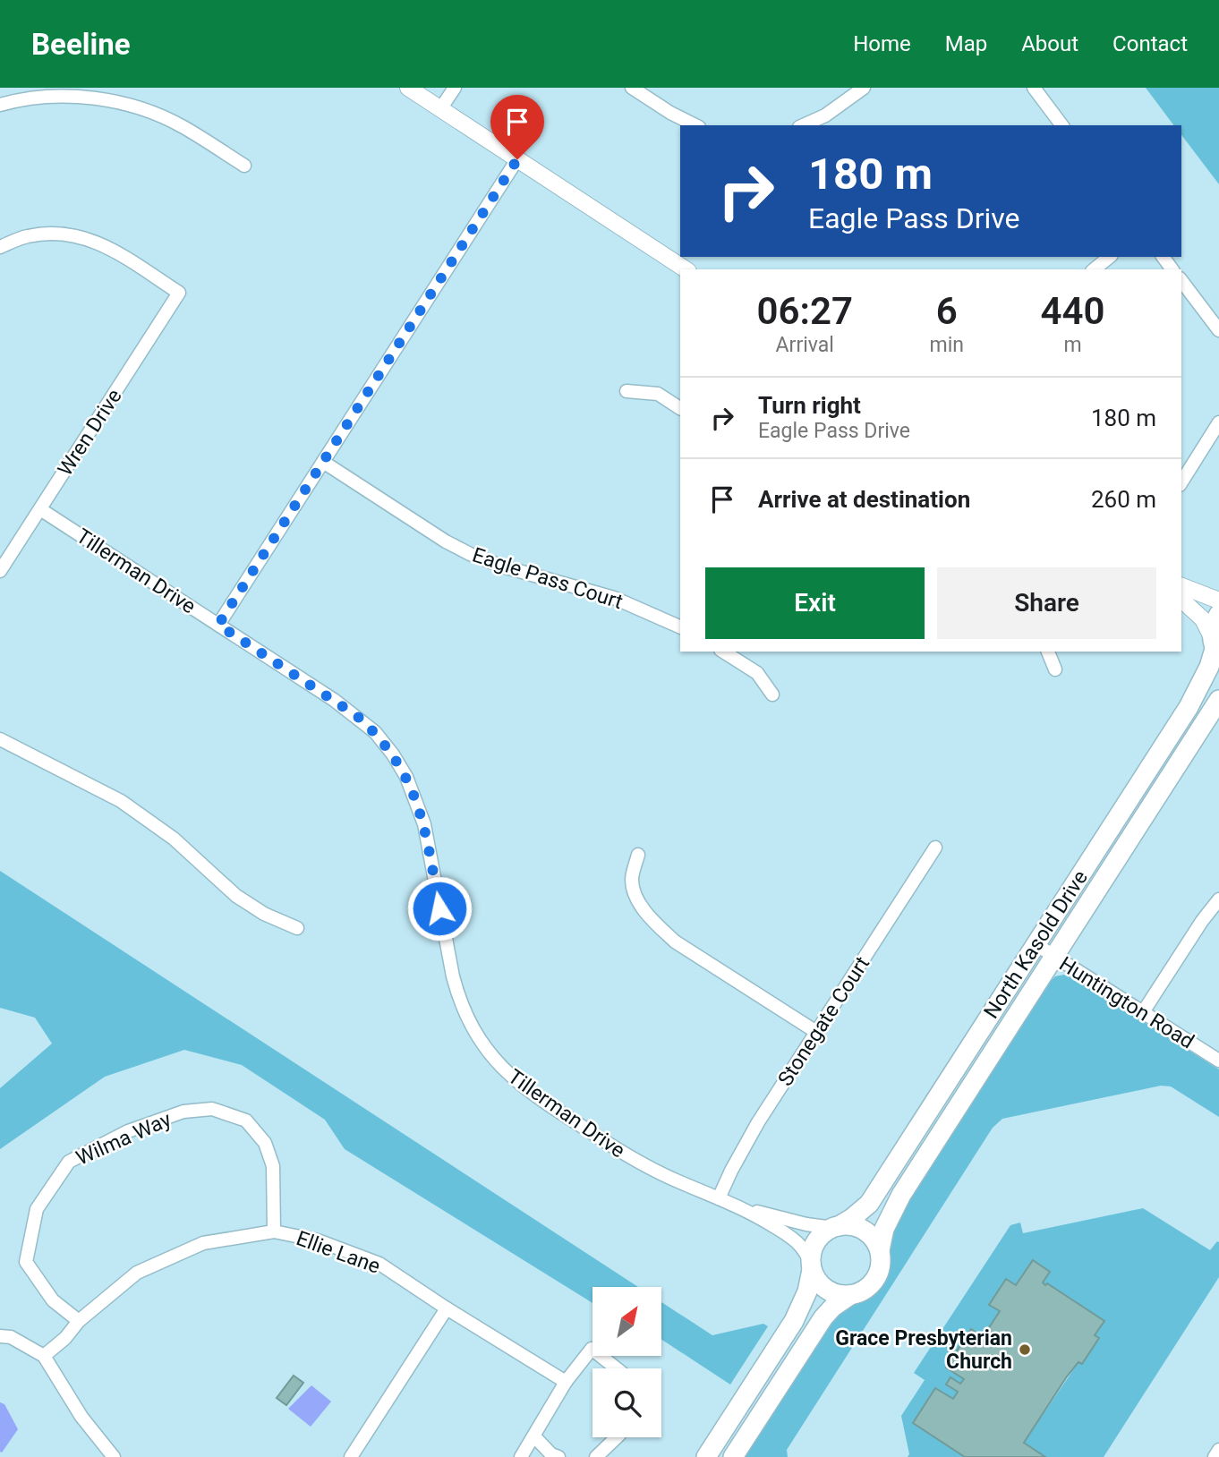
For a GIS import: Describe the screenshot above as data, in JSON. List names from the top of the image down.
{
  "streets": {
    "main road": ["North Kasold Drive"],
    "street": [
      "Wren Drive",
      "Tillerman Drive",
      "Eagle Pass Court",
      "Huntington Road",
      "Stonegate Court",
      "Wilma Way",
      "Ellie Lane"
    ]
  },
  "crossings": [
    ["Wren Drive", "Tillerman Drive"],
    ["Tillerman Drive", "North Kasold Drive"],
    ["Tillerman Drive", "Stonegate Court"],
    ["North Kasold Drive", "Huntington Road"],
    ["Wilma Way", "Ellie Lane"]
  ],
  "places": ["Grace Presbyterian Church"],
  "north": "top right",
  "page": {
    "header": "Beeline",
    "nav": [
      "Home",
      "Map",
      "About",
      "Contact"
    ],
    "turn": ["180 m", "Eagle Pass Drive"],
    "eta": [
      "06:27",
      "Arrival",
      "6",
      "min",
      "440",
      "m"
    ],
    "list": [
      {
        "name": "Turn right",
        "note": "Eagle Pass Drive",
        "value": "180 m"
      },
      {
        "name": "Arrive at destination",
        "value": "260 m"
      }
    ],
    "buttons": ["Exit", "Share"]
  }
}
